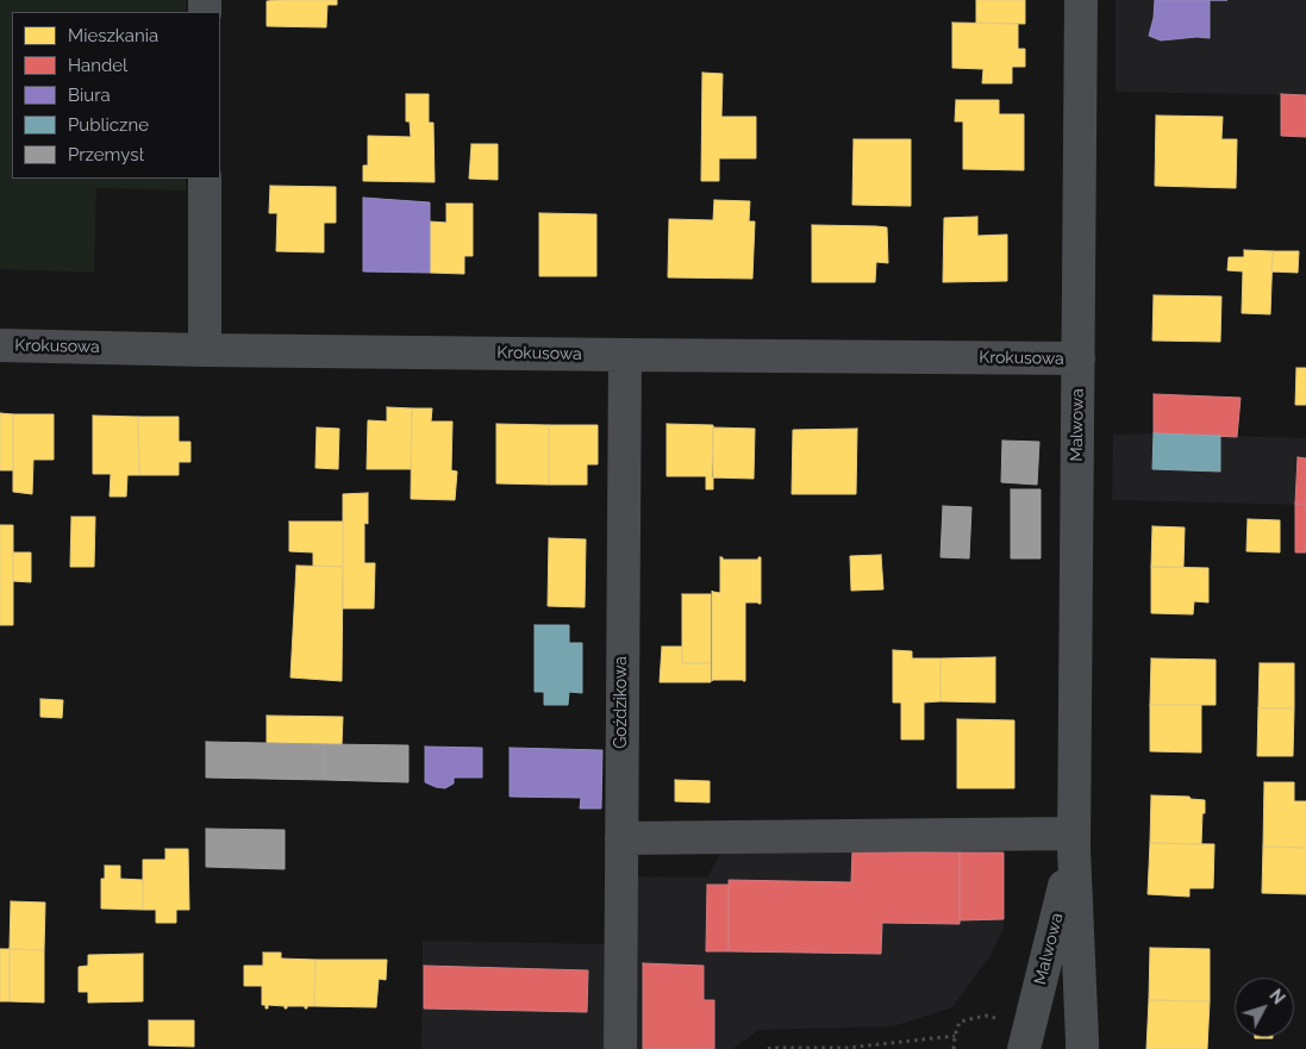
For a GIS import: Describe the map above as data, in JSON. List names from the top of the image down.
{
  "streets": {
    "street": ["Krokusowa", "Malwowa", "Goździkowa"]
  },
  "crossings": [
    ["Krokusowa", "Malwowa"],
    ["Krokusowa", "Goździkowa"]
  ],
  "legend": [
    "Mieszkania",
    "Handel",
    "Biura",
    "Publiczne",
    "Przemysł"
  ],
  "north": "top right"
}
